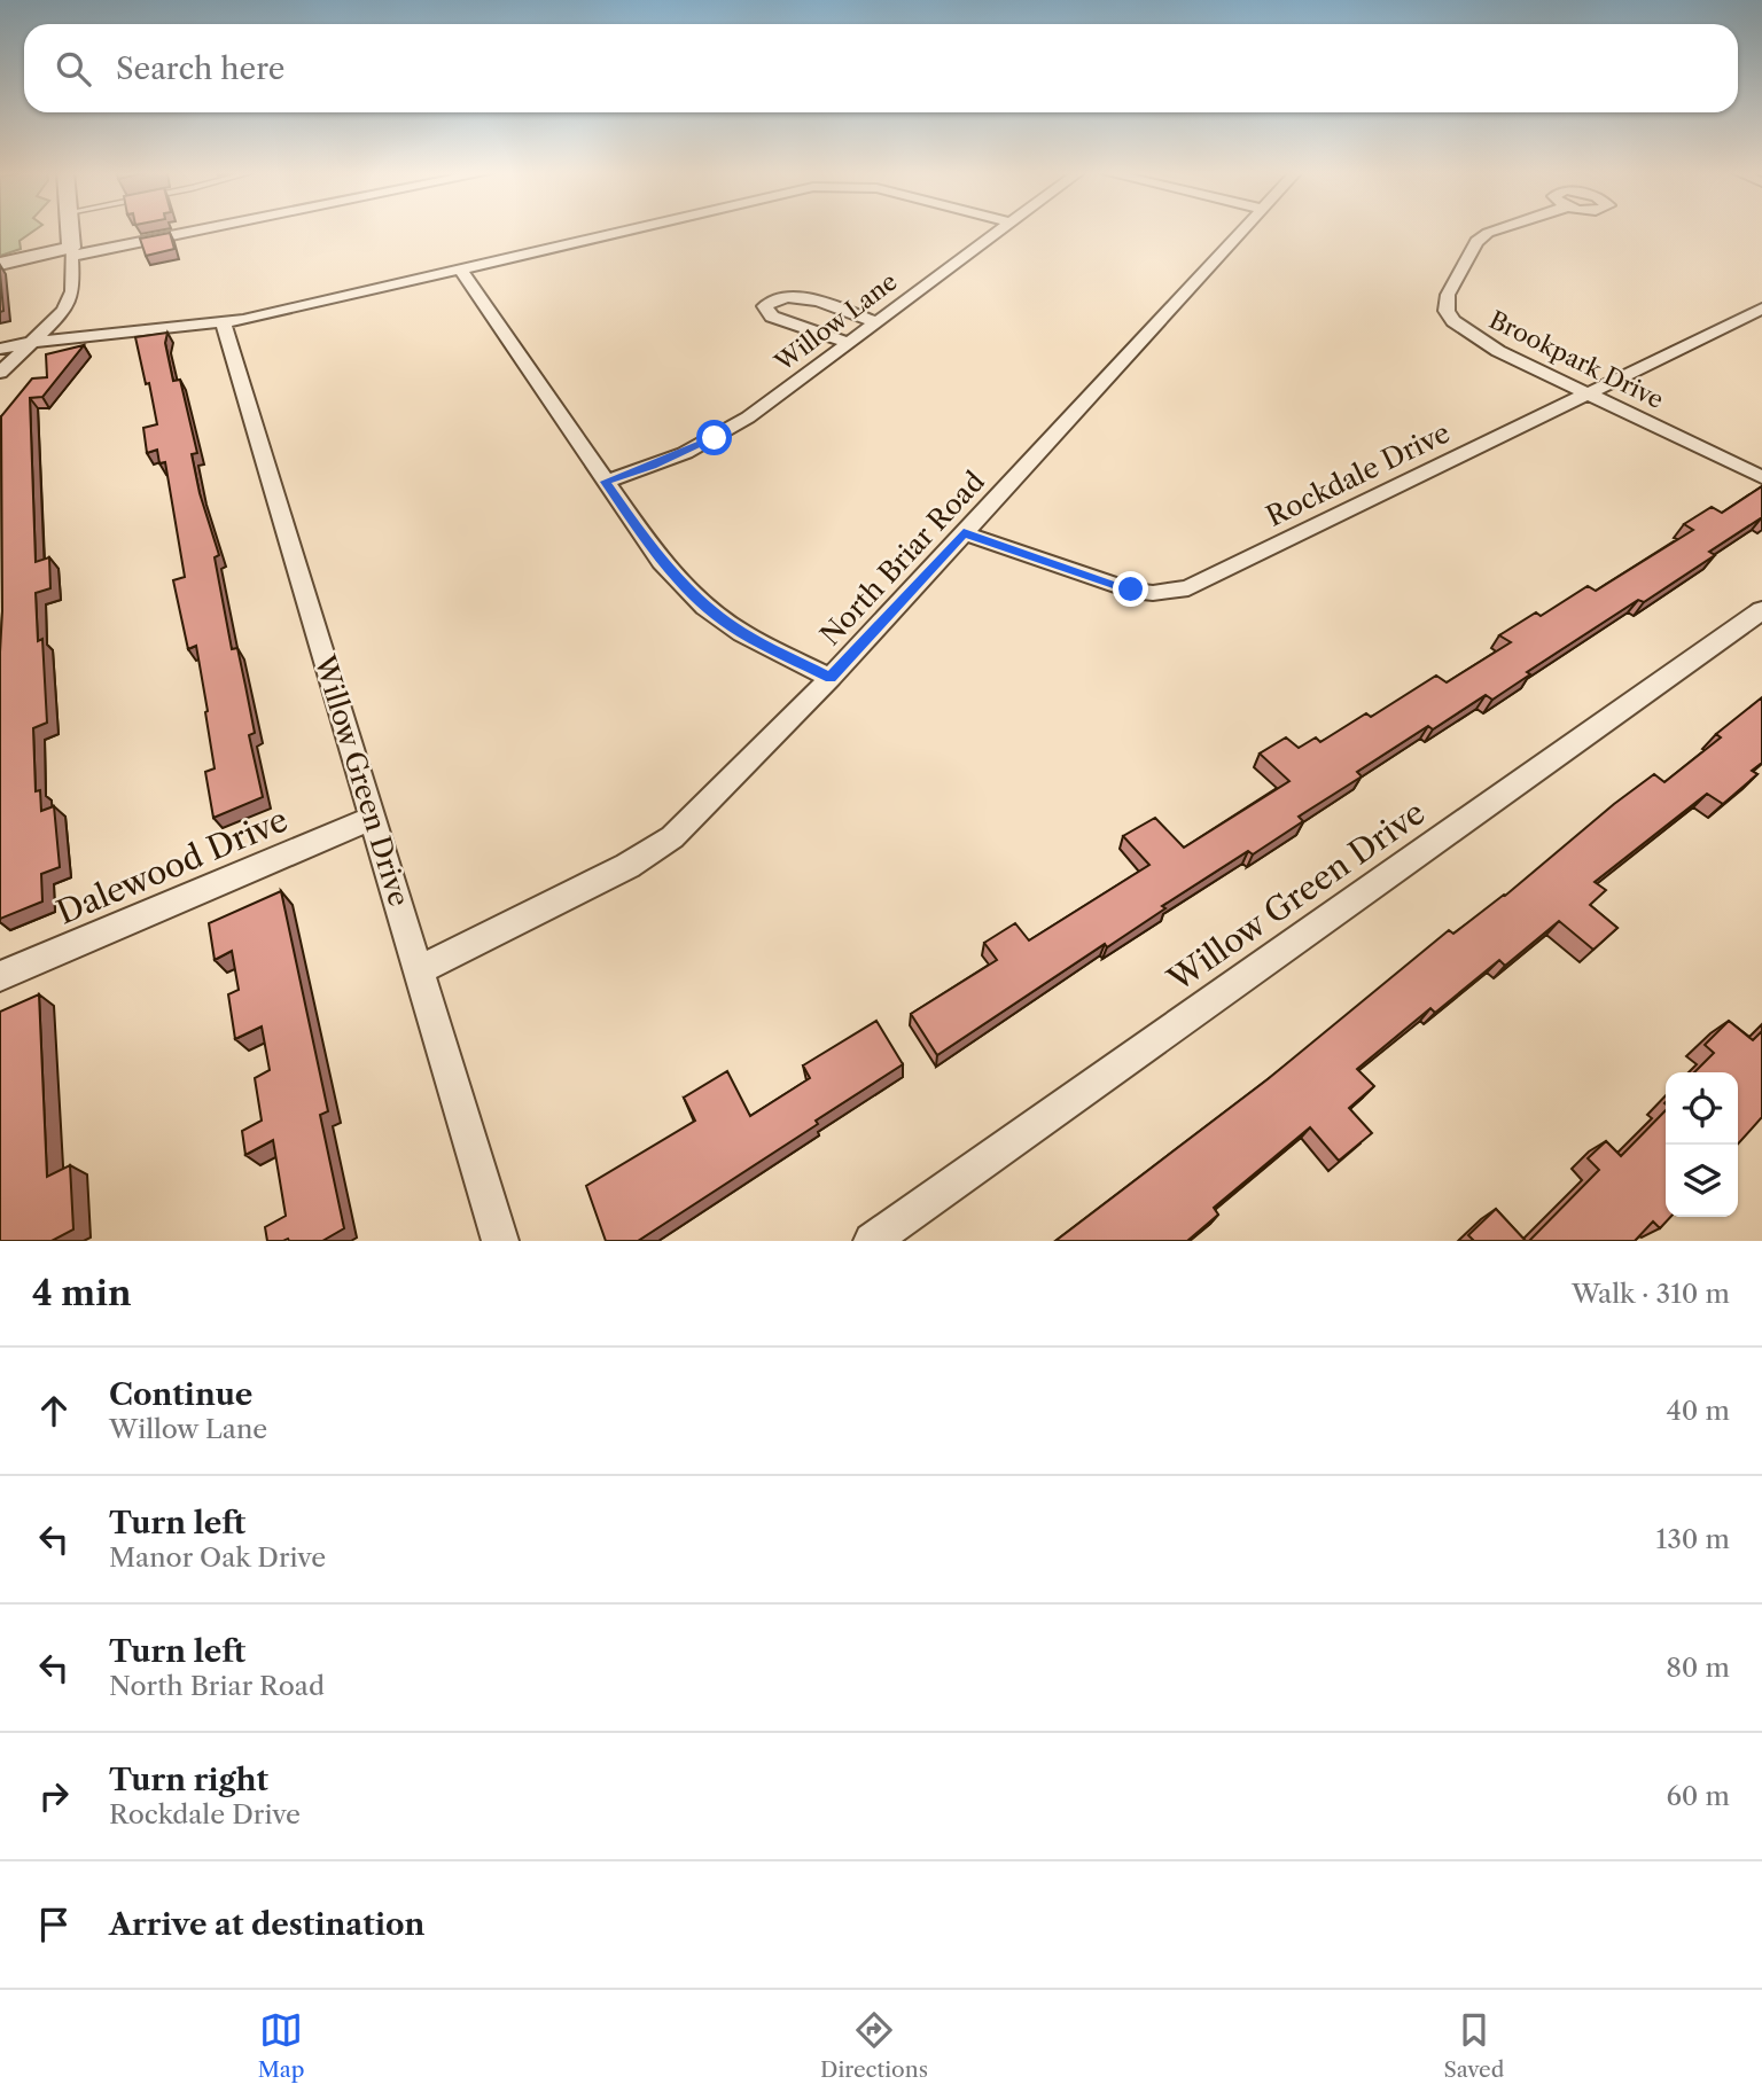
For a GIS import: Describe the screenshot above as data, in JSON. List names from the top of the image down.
{
  "streets": {
    "street": [
      "Willow Lane",
      "Brookpark Drive",
      "Rockdale Drive",
      "North Briar Road",
      "Willow Green Drive",
      "Dalewood Drive"
    ]
  },
  "crossings": [
    ["Brookpark Drive", "Rockdale Drive"],
    ["Rockdale Drive", "North Briar Road"],
    ["North Briar Road", "Willow Green Drive"],
    ["Willow Green Drive", "Dalewood Drive"]
  ],
  "page": {
    "search": "Search here",
    "heading": ["4 min", "Walk · 310 m"],
    "list": [
      ["Continue", "Willow Lane", "40 m"],
      ["Turn left", "Manor Oak Drive", "130 m"],
      ["Turn left", "North Briar Road", "80 m"],
      ["Turn right", "Rockdale Drive", "60 m"],
      "Arrive at destination"
    ],
    "nav": ["Map", "Directions", "Saved"]
  }
}
